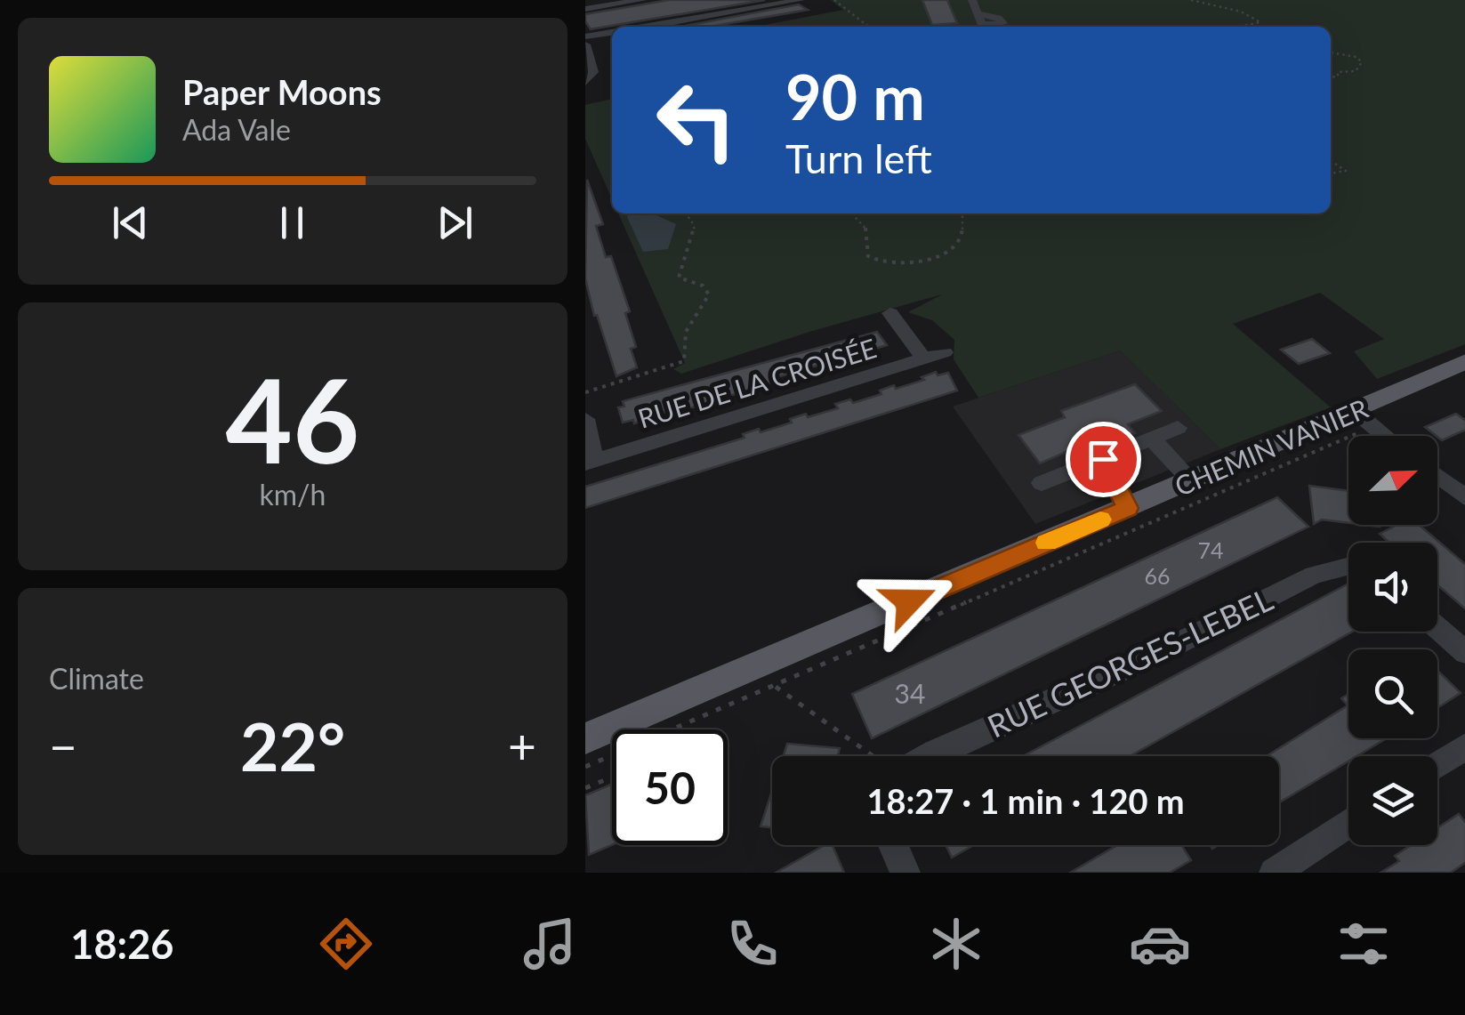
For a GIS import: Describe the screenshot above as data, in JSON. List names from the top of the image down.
{
  "streets": {
    "main road": ["CHEMIN VANIER"],
    "street": ["RUE DE LA CROISÉE", "RUE GEORGES-LEBEL"]
  },
  "house_numbers": ["74", "66", "34"],
  "north": "top right",
  "page": {
    "turn": ["90 m", "Turn left"],
    "song": ["Paper Moons", "Ada Vale"],
    "tile": [
      ["46", "km/h"],
      "Climate"
    ],
    "heat": ["−", "22°", "+"],
    "limit": "50",
    "trip": "18:27 · 1 min · 120 m",
    "tabs": "18:26"
  }
}
